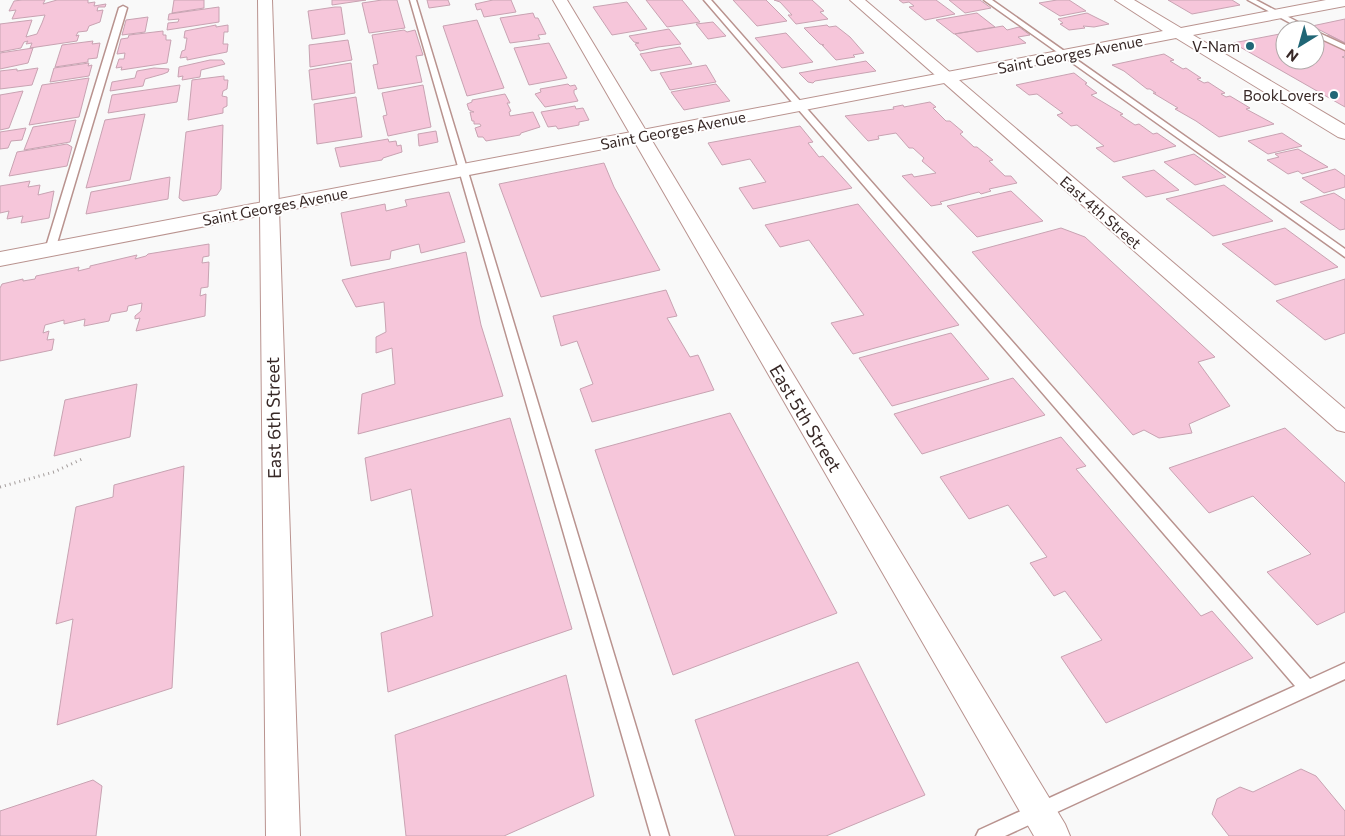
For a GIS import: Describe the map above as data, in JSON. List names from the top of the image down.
{
  "streets": {
    "street": [
      "Saint Georges Avenue",
      "East 4th Street",
      "East 6th Street",
      "East 5th Street"
    ]
  },
  "crossings": [
    ["Saint Georges Avenue", "East 4th Street"],
    ["Saint Georges Avenue", "East 6th Street"],
    ["Saint Georges Avenue", "East 5th Street"]
  ],
  "places": ["V-Nam", "BookLovers"],
  "north": "bottom left"
}
